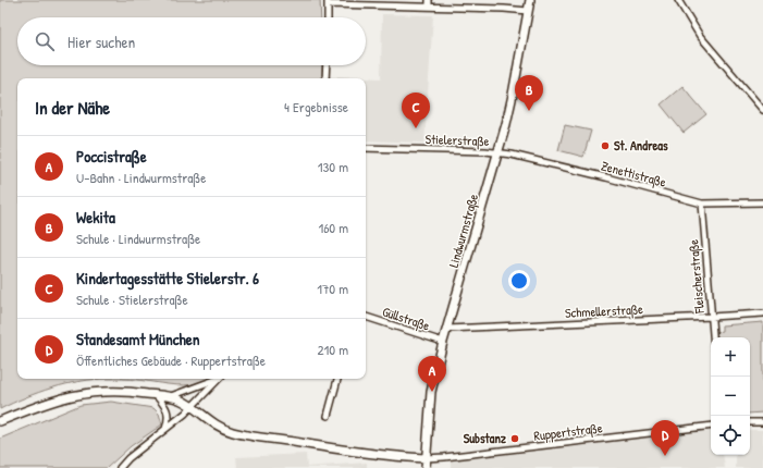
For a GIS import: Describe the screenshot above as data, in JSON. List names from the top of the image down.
{
  "streets": {
    "main road": ["Lindwurmstraße"],
    "street": [
      "Stielerstraße",
      "Zenettistraße",
      "Fleischerstraße",
      "Schmellerstraße",
      "Güllstraße",
      "Ruppertstraße"
    ]
  },
  "crossings": [
    ["Stielerstraße", "Zenettistraße"],
    ["Stielerstraße", "Lindwurmstraße"],
    ["Zenettistraße", "Lindwurmstraße"],
    ["Zenettistraße", "Fleischerstraße"],
    ["Lindwurmstraße", "Schmellerstraße"],
    ["Lindwurmstraße", "Güllstraße"],
    ["Lindwurmstraße", "Ruppertstraße"],
    ["Fleischerstraße", "Schmellerstraße"]
  ],
  "places": ["St. Andreas", "Substanz"],
  "page": {
    "search": "Hier suchen",
    "pins": [
      "B",
      "C",
      "A",
      "D"
    ],
    "heading": ["In der Nähe", "4 Ergebnisse"],
    "list": [
      {
        "mark": "A",
        "name": "Poccistraße",
        "note": "U-Bahn · Lindwurmstraße",
        "value": "130 m"
      },
      {
        "mark": "B",
        "name": "Wekita",
        "note": "Schule · Lindwurmstraße",
        "value": "160 m"
      },
      {
        "mark": "C",
        "name": "Kindertagesstätte Stielerstr. 6",
        "note": "Schule · Stielerstraße",
        "value": "170 m"
      },
      {
        "mark": "D",
        "name": "Standesamt München",
        "note": "Öffentliches Gebäude · Ruppertstraße",
        "value": "210 m"
      }
    ],
    "map_buttons": ["+", "−"]
  }
}
